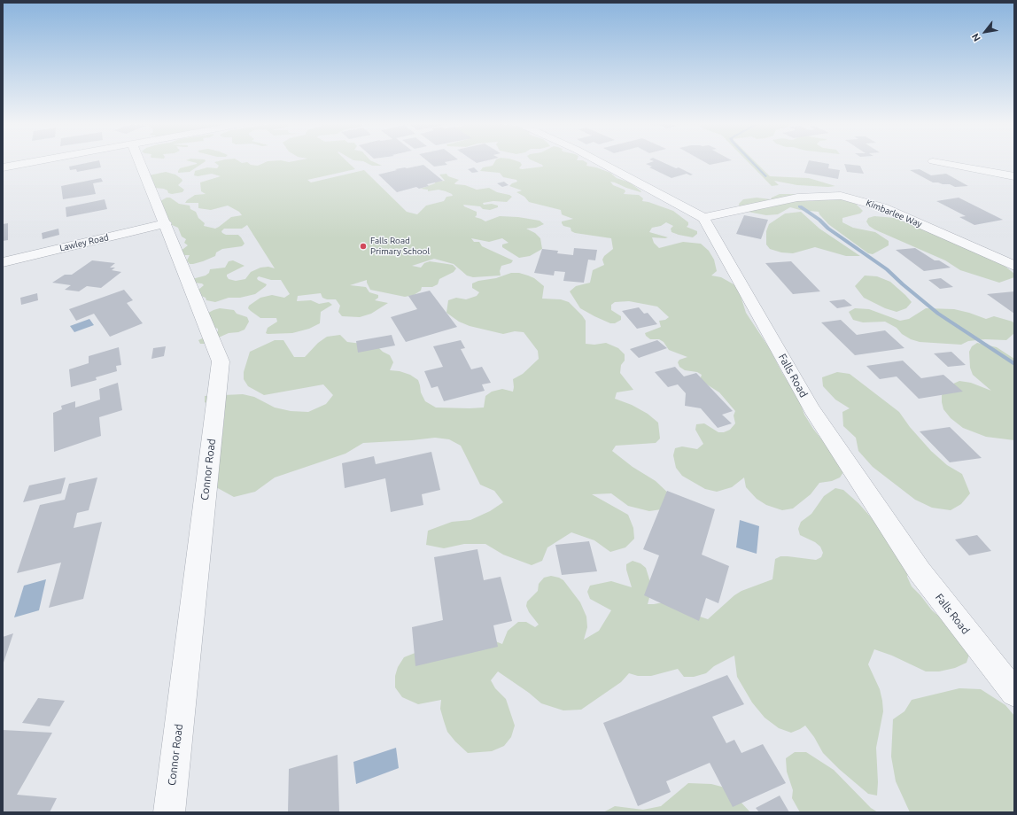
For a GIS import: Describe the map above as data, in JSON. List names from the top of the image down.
{
  "streets": {
    "street": [
      "Kimbarlee Way",
      "Lawley Road",
      "Falls Road",
      "Connor Road"
    ]
  },
  "crossings": [
    ["Kimbarlee Way", "Falls Road"],
    ["Lawley Road", "Connor Road"]
  ],
  "places": ["Falls Road Primary School"],
  "north": "bottom left"
}
